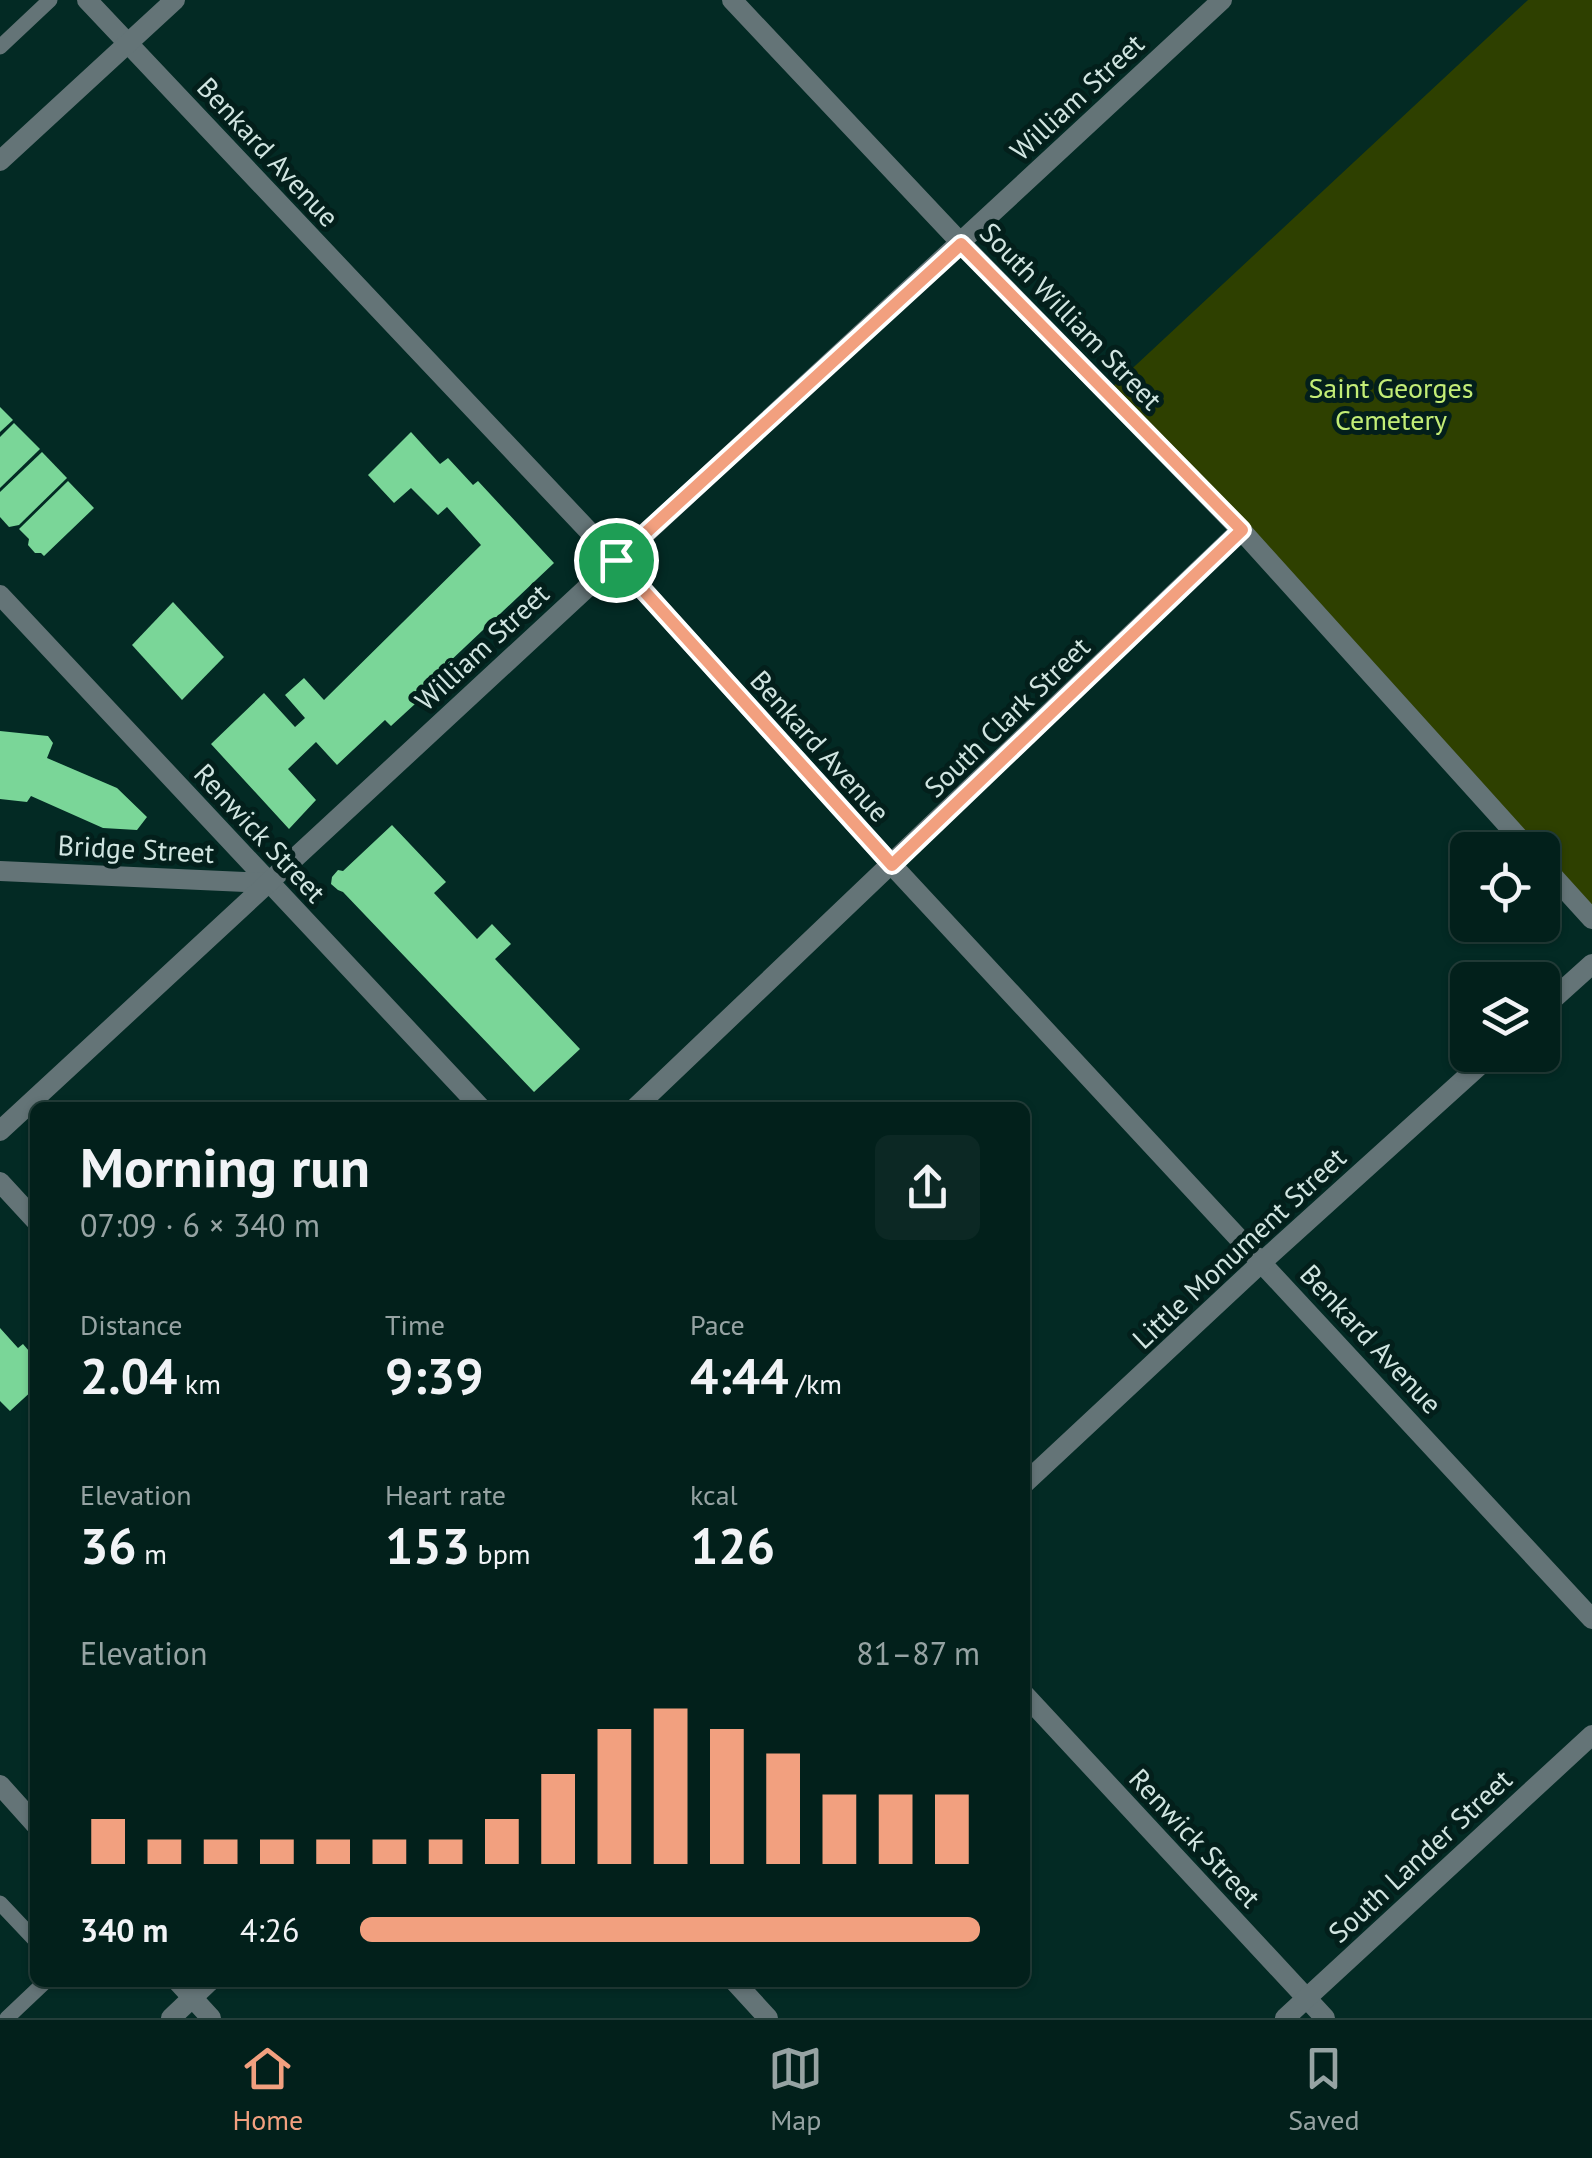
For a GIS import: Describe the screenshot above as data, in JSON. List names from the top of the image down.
{
  "streets": {
    "street": [
      "William Street",
      "Benkard Avenue",
      "South William Street",
      "South Clark Street",
      "Renwick Street",
      "Bridge Street",
      "Little Monument Street",
      "South Lander Street"
    ]
  },
  "crossings": [
    ["William Street", "Benkard Avenue"],
    ["William Street", "South William Street"],
    ["William Street", "Renwick Street"],
    ["William Street", "Bridge Street"],
    ["Benkard Avenue", "South Clark Street"],
    ["Benkard Avenue", "Little Monument Street"],
    ["South William Street", "South Clark Street"],
    ["Renwick Street", "Bridge Street"],
    ["Renwick Street", "South Lander Street"]
  ],
  "parks": ["Saint Georges Cemetery"],
  "page": {
    "heading": ["Morning run", "07:09 · 6 × 340 m"],
    "stats": [
      ["Distance", "2.04 km"],
      ["Time", "9:39"],
      ["Pace", "4:44 /km"],
      ["Elevation", "36 m"],
      ["Heart rate", "153 bpm"],
      ["kcal", "126"]
    ],
    "chart": ["Elevation", "81–87 m"],
    "list": [
      {
        "name": "340 m",
        "note": "4:26"
      }
    ],
    "tabs": ["Home", "Map", "Saved"]
  }
}
